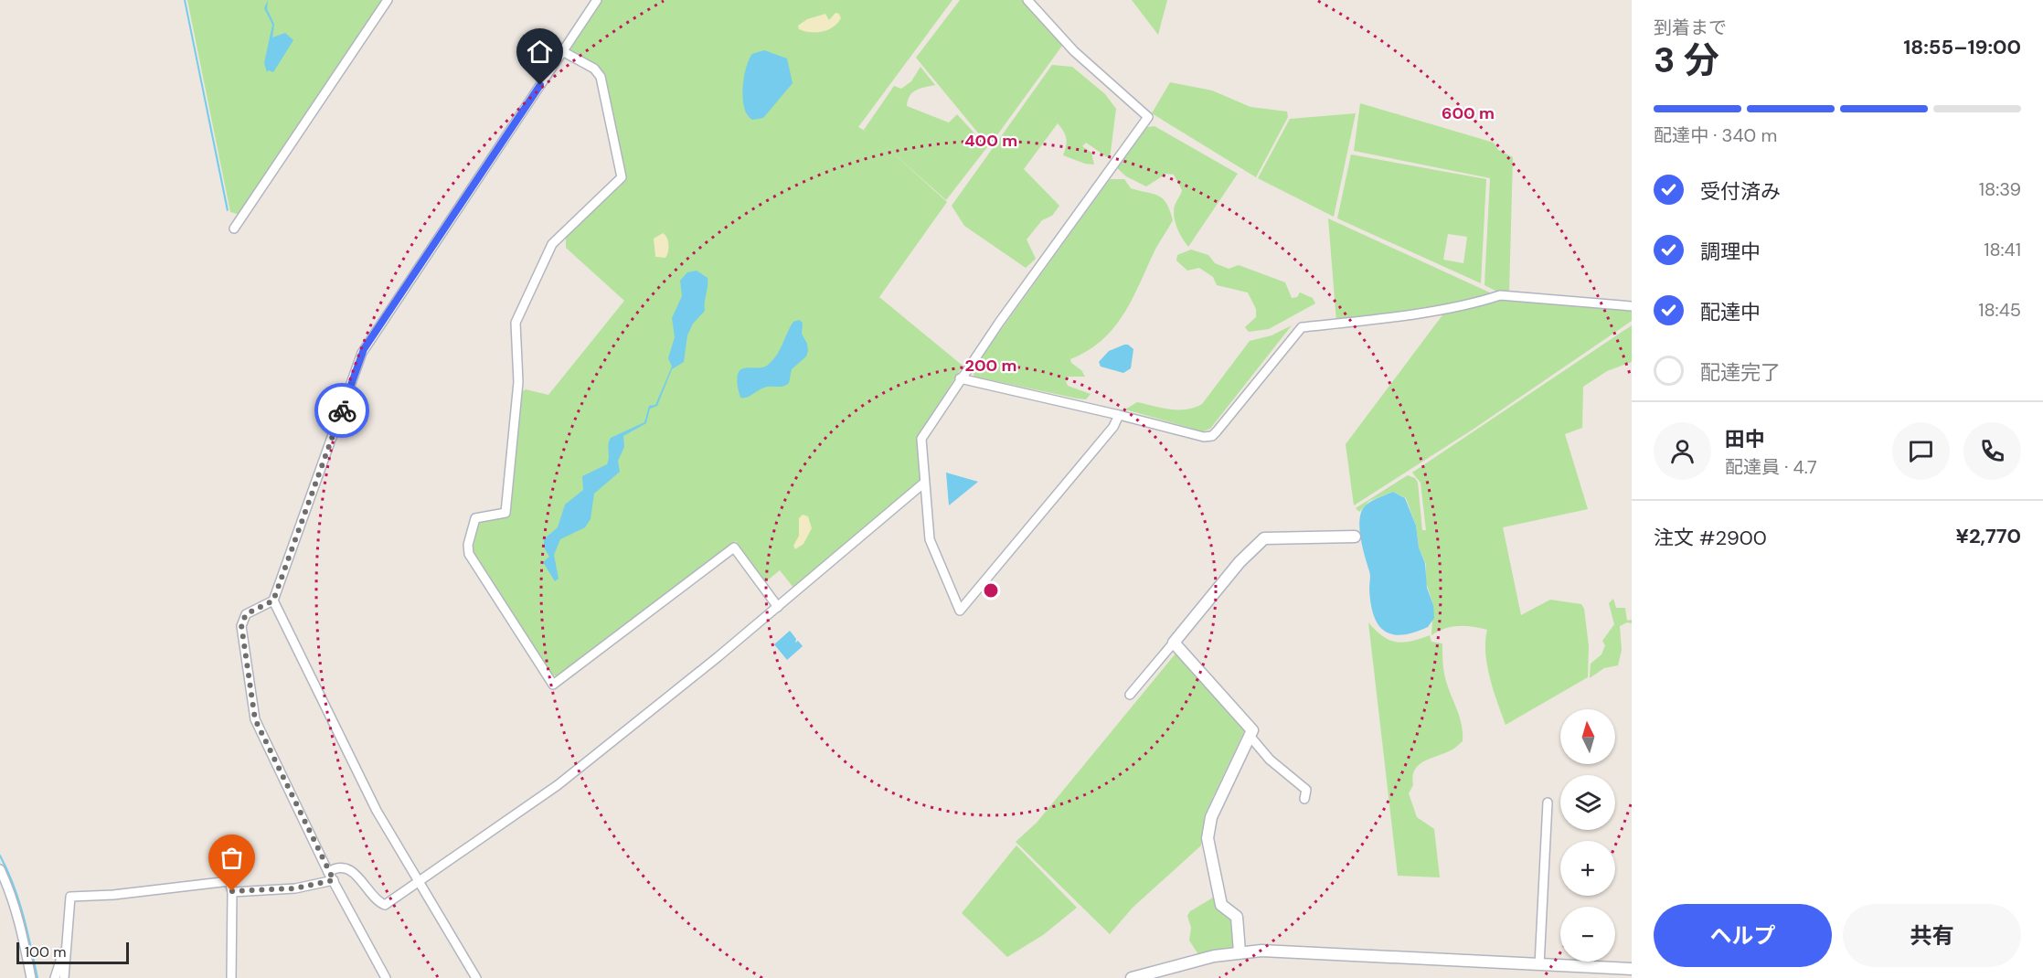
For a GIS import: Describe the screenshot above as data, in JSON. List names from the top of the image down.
{
  "scale_bar": "100 m",
  "north": "top",
  "page": {
    "heading": ["3 分", "到着まで", "18:55–19:00"],
    "panel": [
      "田中",
      "配達員 · 4.7",
      "注文 #2900",
      "¥2,770"
    ],
    "bar": "配達中 · 340 m",
    "list": [
      ["受付済み", "18:39"],
      ["調理中", "18:41"],
      ["配達中", "18:45"],
      "配達完了"
    ],
    "map_buttons": ["+", "−"],
    "buttons": ["ヘルプ", "共有"],
    "scale": "100 m"
  },
  "rings": ["600 m", "400 m", "200 m"]
}
